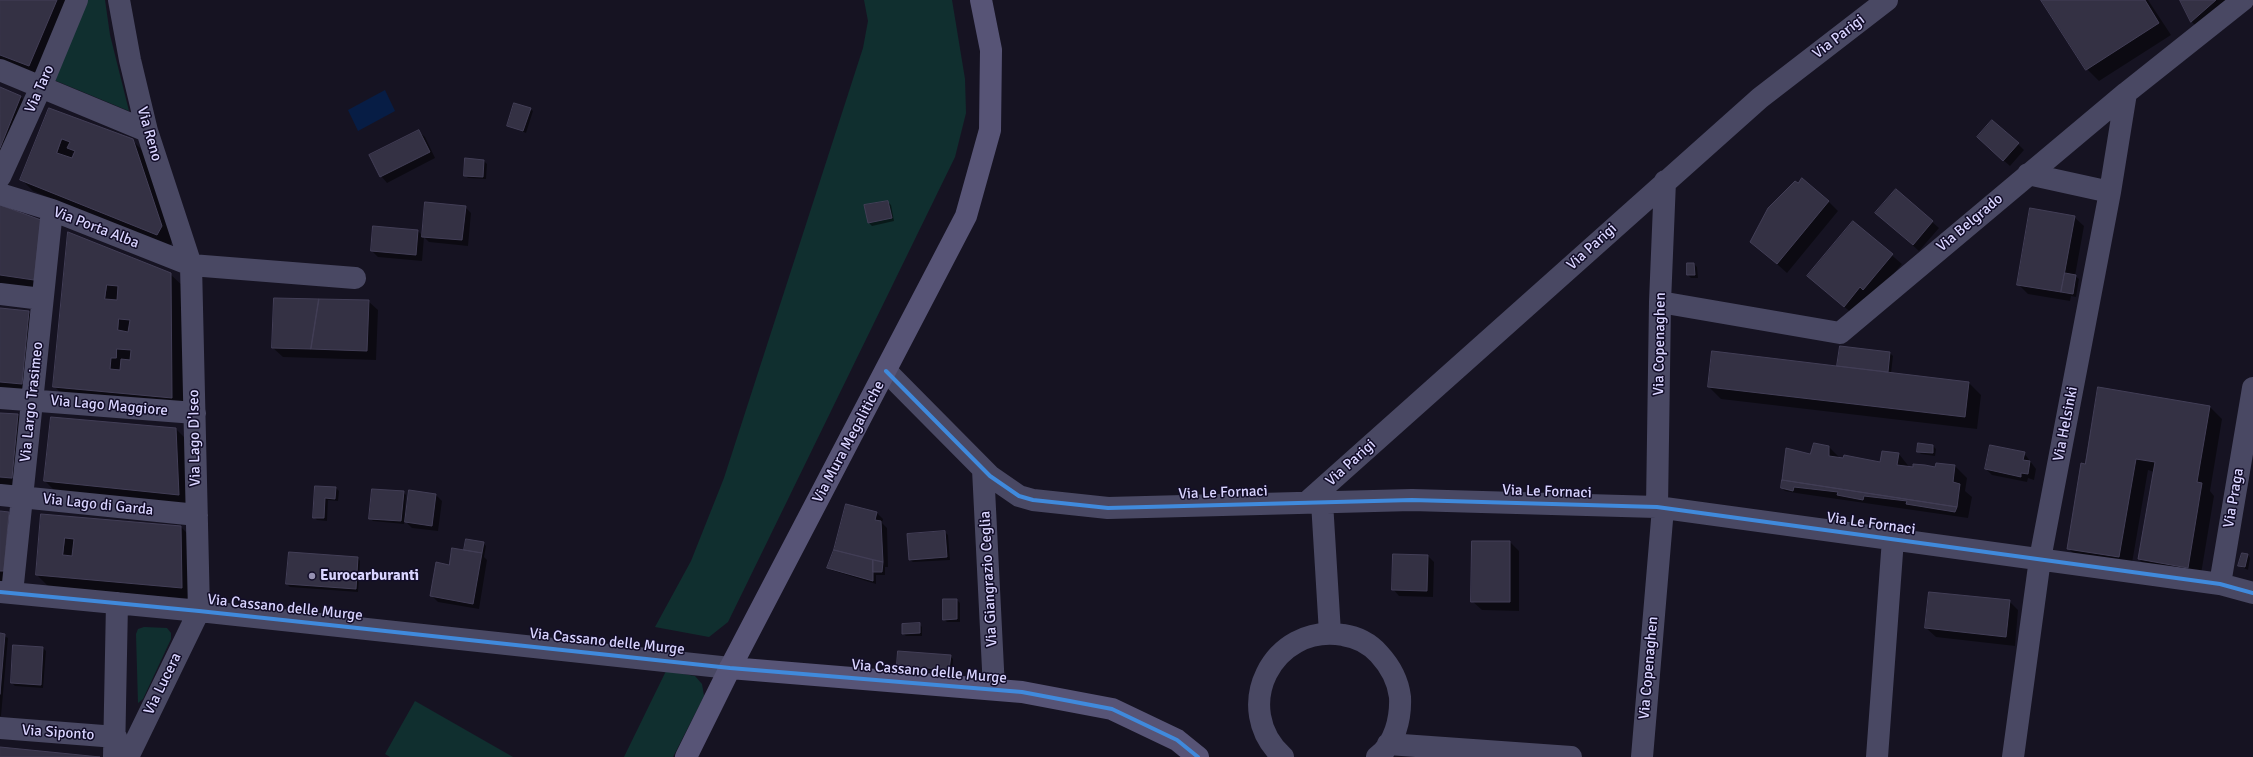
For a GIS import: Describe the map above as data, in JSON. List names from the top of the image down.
{
  "streets": {
    "street": [
      "Via Parigi",
      "Via Taro",
      "Via Reno",
      "Via Belgrado",
      "Via Porta Alba",
      "Via Copenaghen",
      "Via Largo Trasimeo",
      "Via Lago Maggiore",
      "Via Helsinki",
      "Via Lago D'Iseo",
      "Via Mura Megalitiche",
      "Via Le Fornaci",
      "Via Praga",
      "Via Lago di Garda",
      "Via Giangrazio Ceglia",
      "Via Cassano delle Murge",
      "Via Lucera",
      "Via Siponto"
    ]
  },
  "crossings": [
    ["Via Parigi", "Via Copenaghen"],
    ["Via Parigi", "Via Le Fornaci"],
    ["Via Reno", "Via Porta Alba"],
    ["Via Reno", "Via Lago D'Iseo"],
    ["Via Belgrado", "Via Copenaghen"],
    ["Via Belgrado", "Via Helsinki"],
    ["Via Porta Alba", "Via Largo Trasimeo"],
    ["Via Porta Alba", "Via Lago D'Iseo"],
    ["Via Copenaghen", "Via Le Fornaci"],
    ["Via Largo Trasimeo", "Via Lago Maggiore"],
    ["Via Largo Trasimeo", "Via Lago di Garda"],
    ["Via Largo Trasimeo", "Via Cassano delle Murge"],
    ["Via Lago Maggiore", "Via Lago D'Iseo"],
    ["Via Helsinki", "Via Le Fornaci"],
    ["Via Lago D'Iseo", "Via Lago di Garda"],
    ["Via Lago D'Iseo", "Via Cassano delle Murge"],
    ["Via Lago D'Iseo", "Via Lucera"],
    ["Via Mura Megalitiche", "Via Le Fornaci"],
    ["Via Mura Megalitiche", "Via Cassano delle Murge"],
    ["Via Le Fornaci", "Via Praga"],
    ["Via Le Fornaci", "Via Giangrazio Ceglia"],
    ["Via Giangrazio Ceglia", "Via Cassano delle Murge"],
    ["Via Cassano delle Murge", "Via Lucera"]
  ],
  "places": ["Eurocarburanti"]
}
